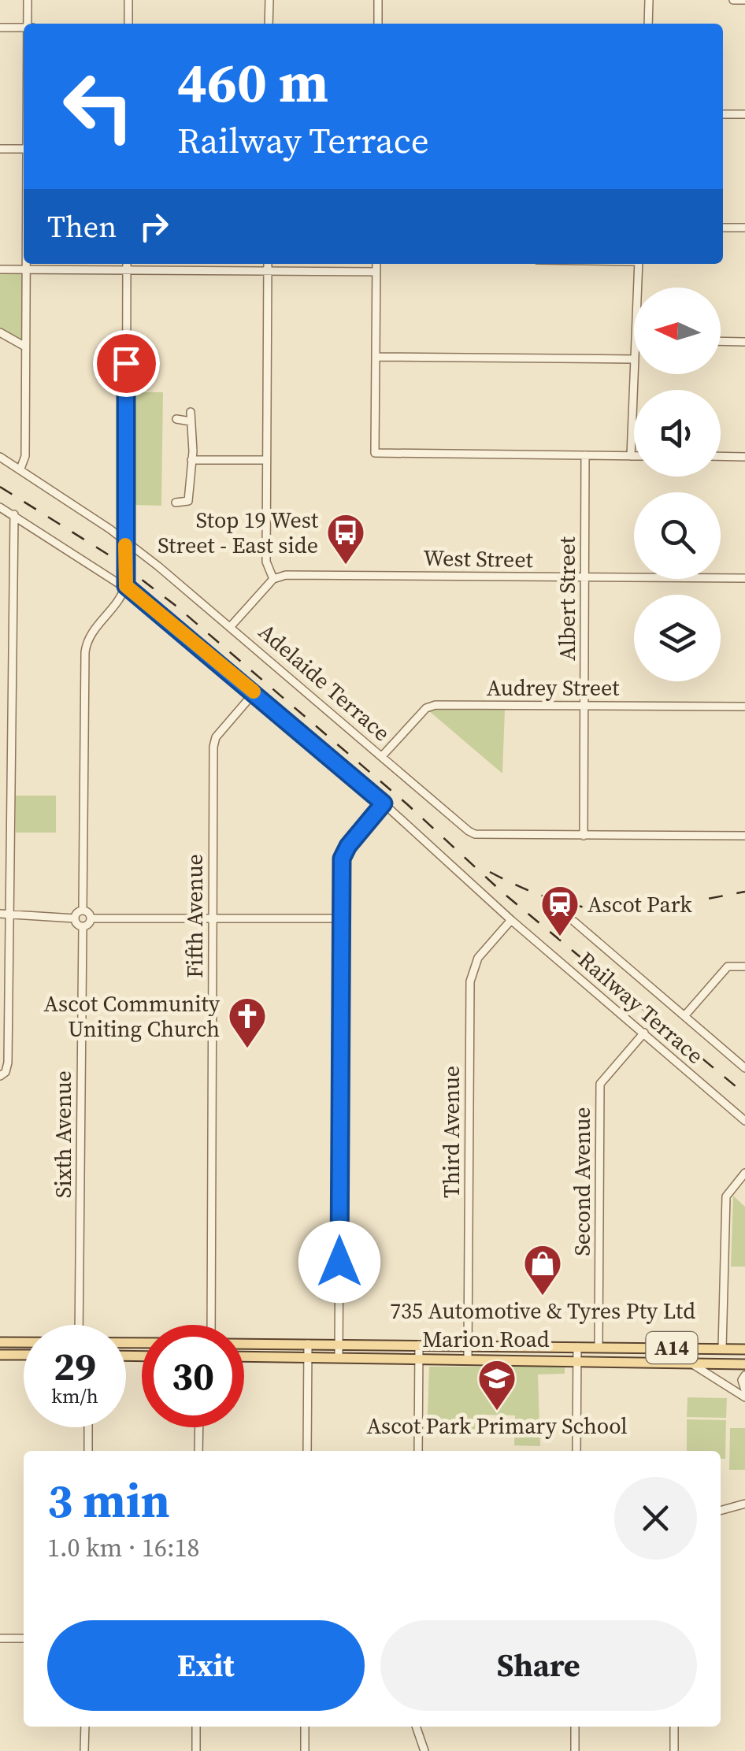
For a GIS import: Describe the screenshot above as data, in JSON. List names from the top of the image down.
{
  "streets": {
    "main road": ["Marion Road", "A14"],
    "street": [
      "West Street",
      "Albert Street",
      "Adelaide Terrace",
      "Audrey Street",
      "Fifth Avenue",
      "Railway Terrace",
      "Third Avenue",
      "Sixth Avenue",
      "Second Avenue"
    ]
  },
  "crossings": [
    ["West Street", "Albert Street"],
    ["Albert Street", "Adelaide Terrace"],
    ["Albert Street", "Audrey Street"],
    ["Adelaide Terrace", "Audrey Street"],
    ["Fifth Avenue", "Railway Terrace"],
    ["Railway Terrace", "Third Avenue"],
    ["Railway Terrace", "Second Avenue"],
    ["Third Avenue", "Marion Road"],
    ["Second Avenue", "Marion Road"]
  ],
  "places": {
    "bus stop": ["Stop 19 West Street - East side"],
    "station": ["Ascot Park"],
    "church": ["Ascot Community Uniting Church"],
    "shop": ["735 Automotive & Tyres Pty Ltd"],
    "school or university": ["Ascot Park Primary School"]
  },
  "north": "left",
  "page": {
    "turn": ["460 m", "Railway Terrace"],
    "then": "Then",
    "speed": "29 km/h",
    "limit": "30",
    "heading": ["3 min", "1.0 km · 16:18"],
    "buttons": ["Exit", "Share"]
  }
}
